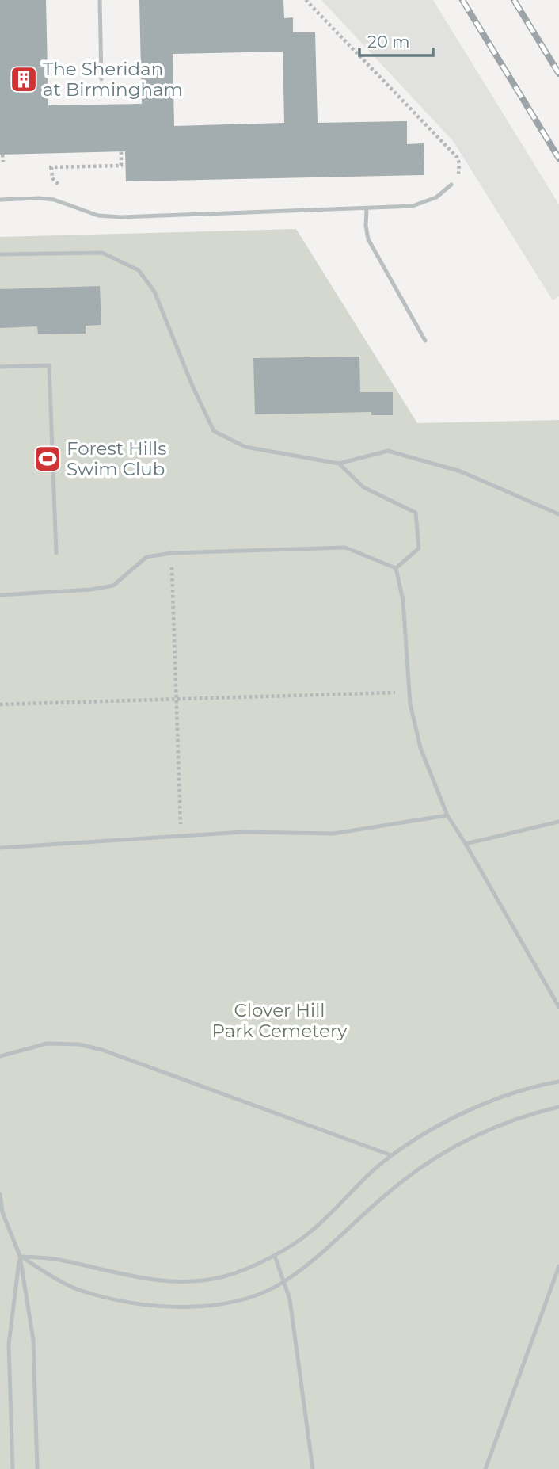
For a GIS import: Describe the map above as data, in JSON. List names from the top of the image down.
{
  "parks": ["Clover Hill Park Cemetery"],
  "places": {
    "building": ["The Sheridan at Birmingham"],
    "sports": ["Forest Hills Swim Club"]
  },
  "scale_bar": "20 m"
}
